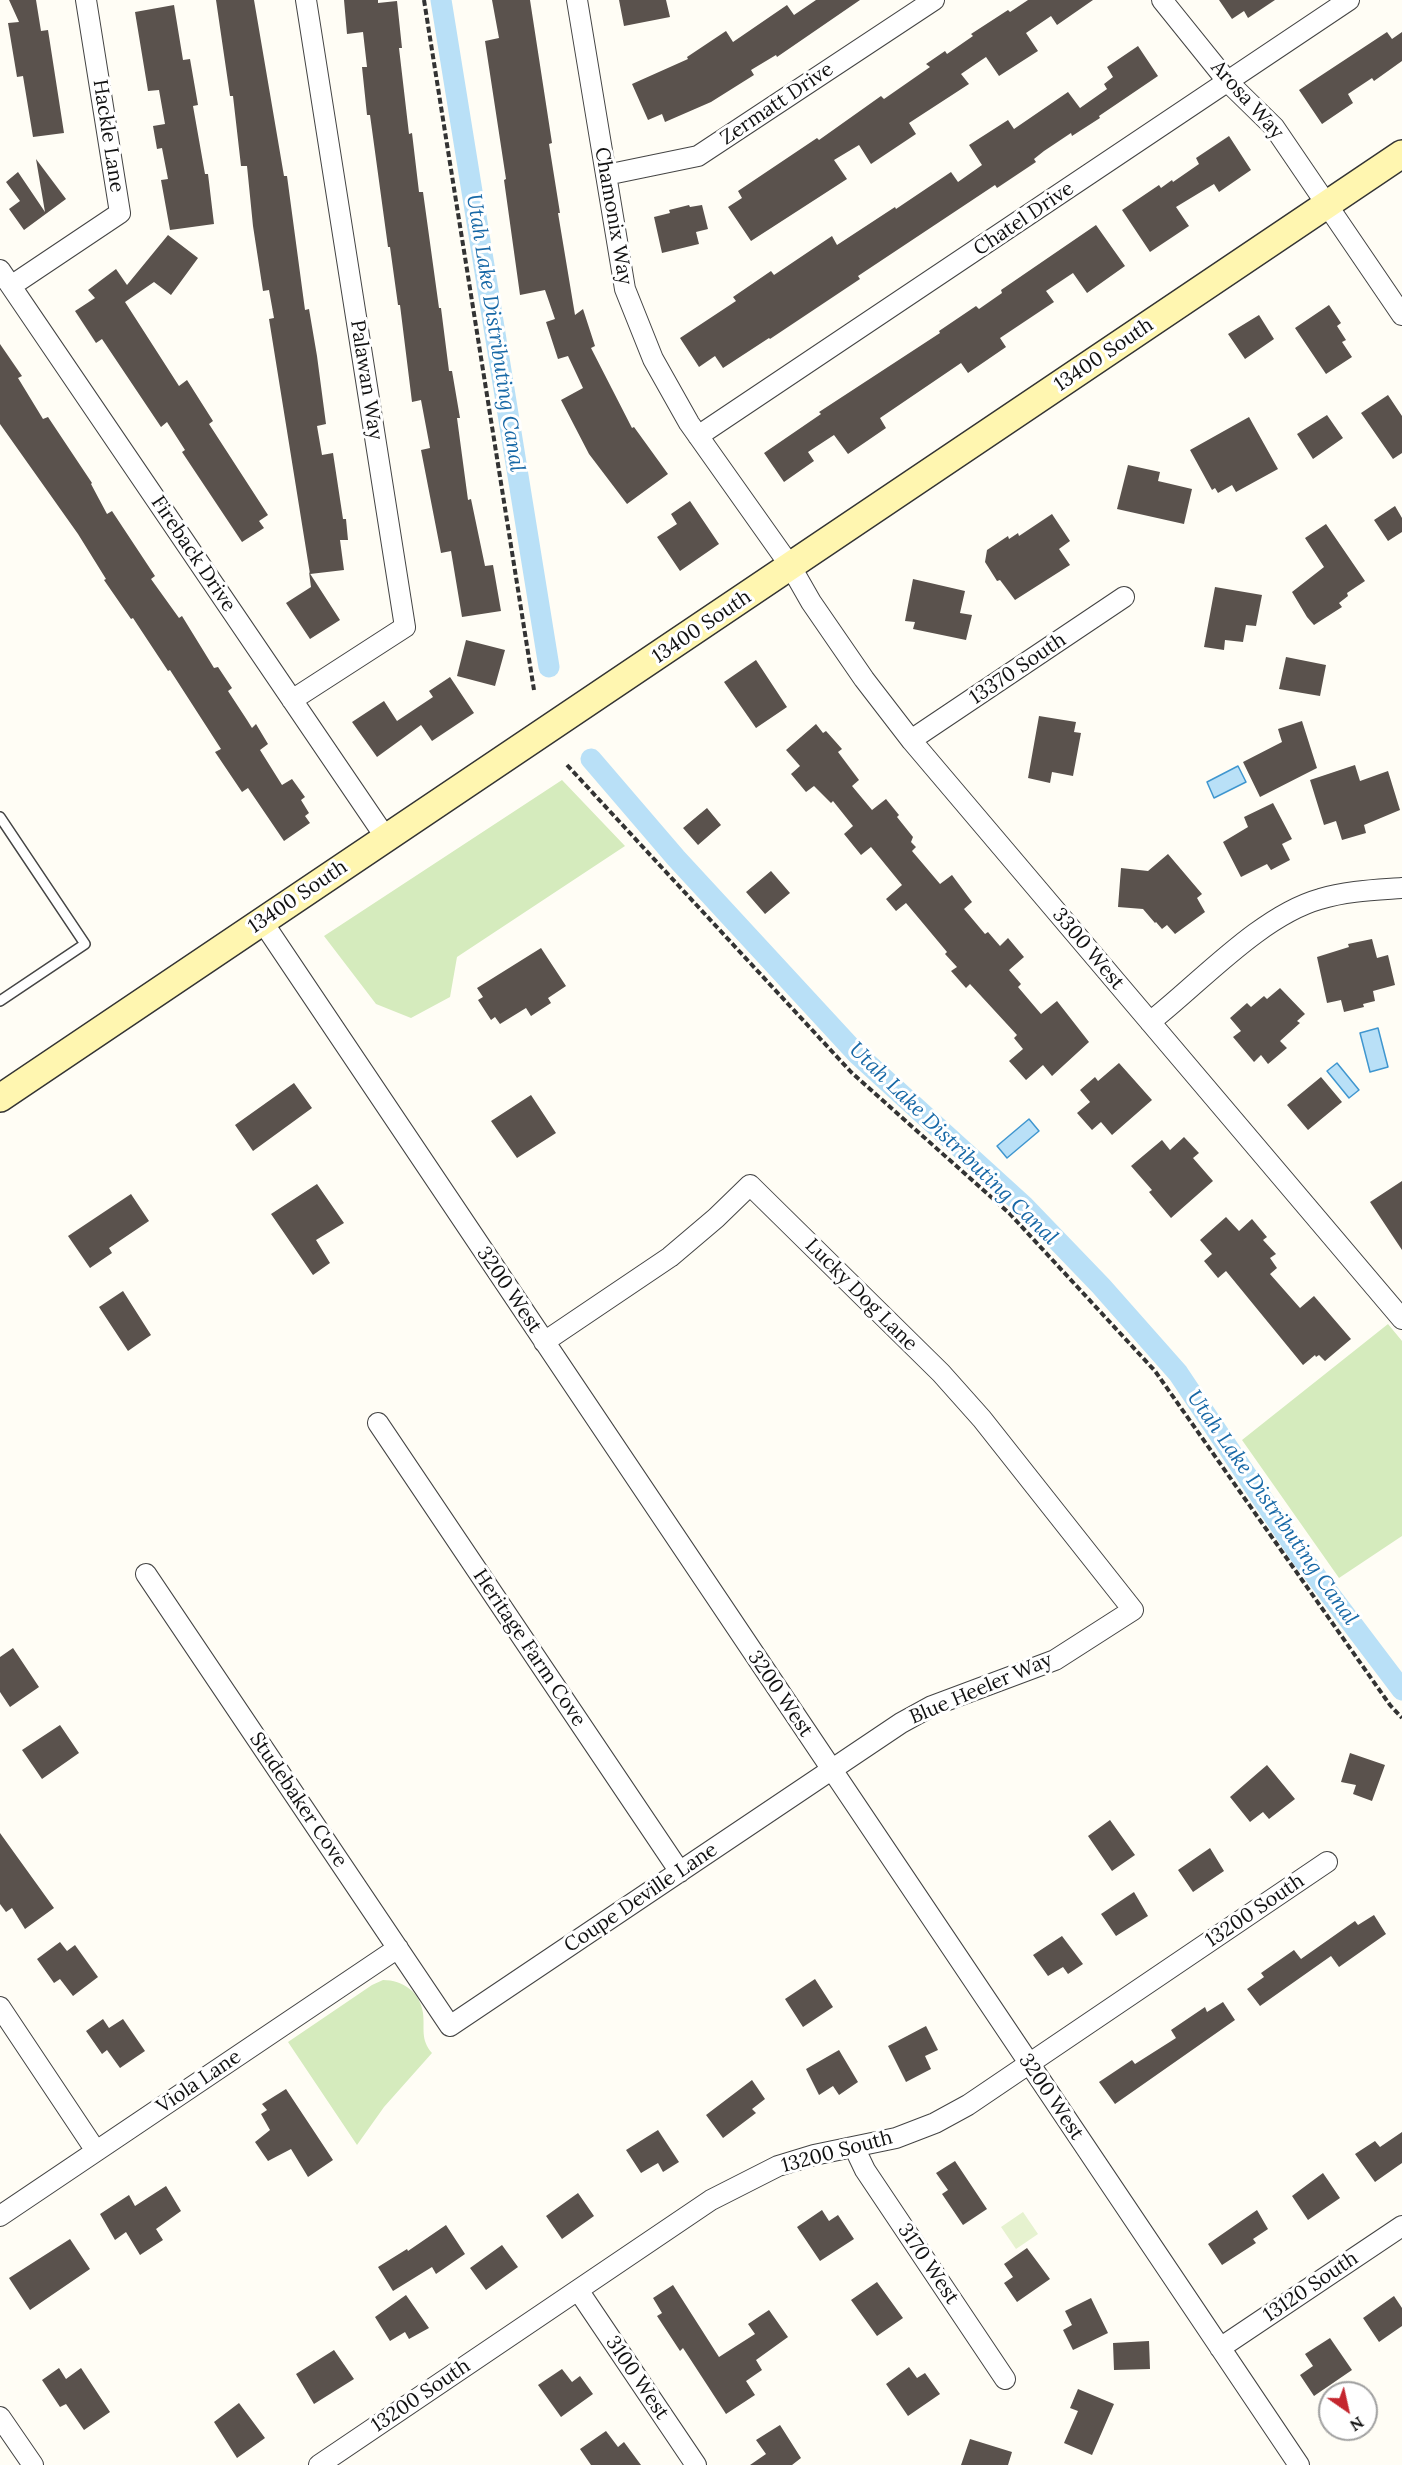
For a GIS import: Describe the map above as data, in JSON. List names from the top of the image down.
{
  "streets": {
    "main road": ["13400 South"],
    "street": [
      "Arosa Way",
      "Zermatt Drive",
      "Hackle Lane",
      "Chamonix Way",
      "Chatel Drive",
      "Palawan Way",
      "Fireback Drive",
      "13370 South",
      "3300 West",
      "3200 West",
      "Lucky Dog Lane",
      "Heritage Farm Cove",
      "Blue Heeler Way",
      "Studebaker Cove",
      "Coupe Deville Lane",
      "13200 South",
      "Viola Lane",
      "3170 West",
      "13120 South",
      "3100 West"
    ]
  },
  "crossings": [
    ["Arosa Way", "Chatel Drive"],
    ["Arosa Way", "13400 South"],
    ["Zermatt Drive", "Chamonix Way"],
    ["Hackle Lane", "Fireback Drive"],
    ["Chamonix Way", "Chatel Drive"],
    ["Chamonix Way", "13400 South"],
    ["Chamonix Way", "3300 West"],
    ["13400 South", "Fireback Drive"],
    ["13400 South", "3300 West"],
    ["13400 South", "3200 West"],
    ["Palawan Way", "Fireback Drive"],
    ["13370 South", "3300 West"],
    ["3200 West", "Lucky Dog Lane"],
    ["3200 West", "Blue Heeler Way"],
    ["3200 West", "Coupe Deville Lane"],
    ["3200 West", "13200 South"],
    ["3200 West", "13120 South"],
    ["Lucky Dog Lane", "Blue Heeler Way"],
    ["Heritage Farm Cove", "Coupe Deville Lane"],
    ["Blue Heeler Way", "Coupe Deville Lane"],
    ["Studebaker Cove", "Coupe Deville Lane"],
    ["Studebaker Cove", "Viola Lane"],
    ["13200 South", "3170 West"],
    ["13200 South", "3100 West"]
  ],
  "water": ["Utah Lake Distributing Canal"],
  "north": "bottom right"
}
